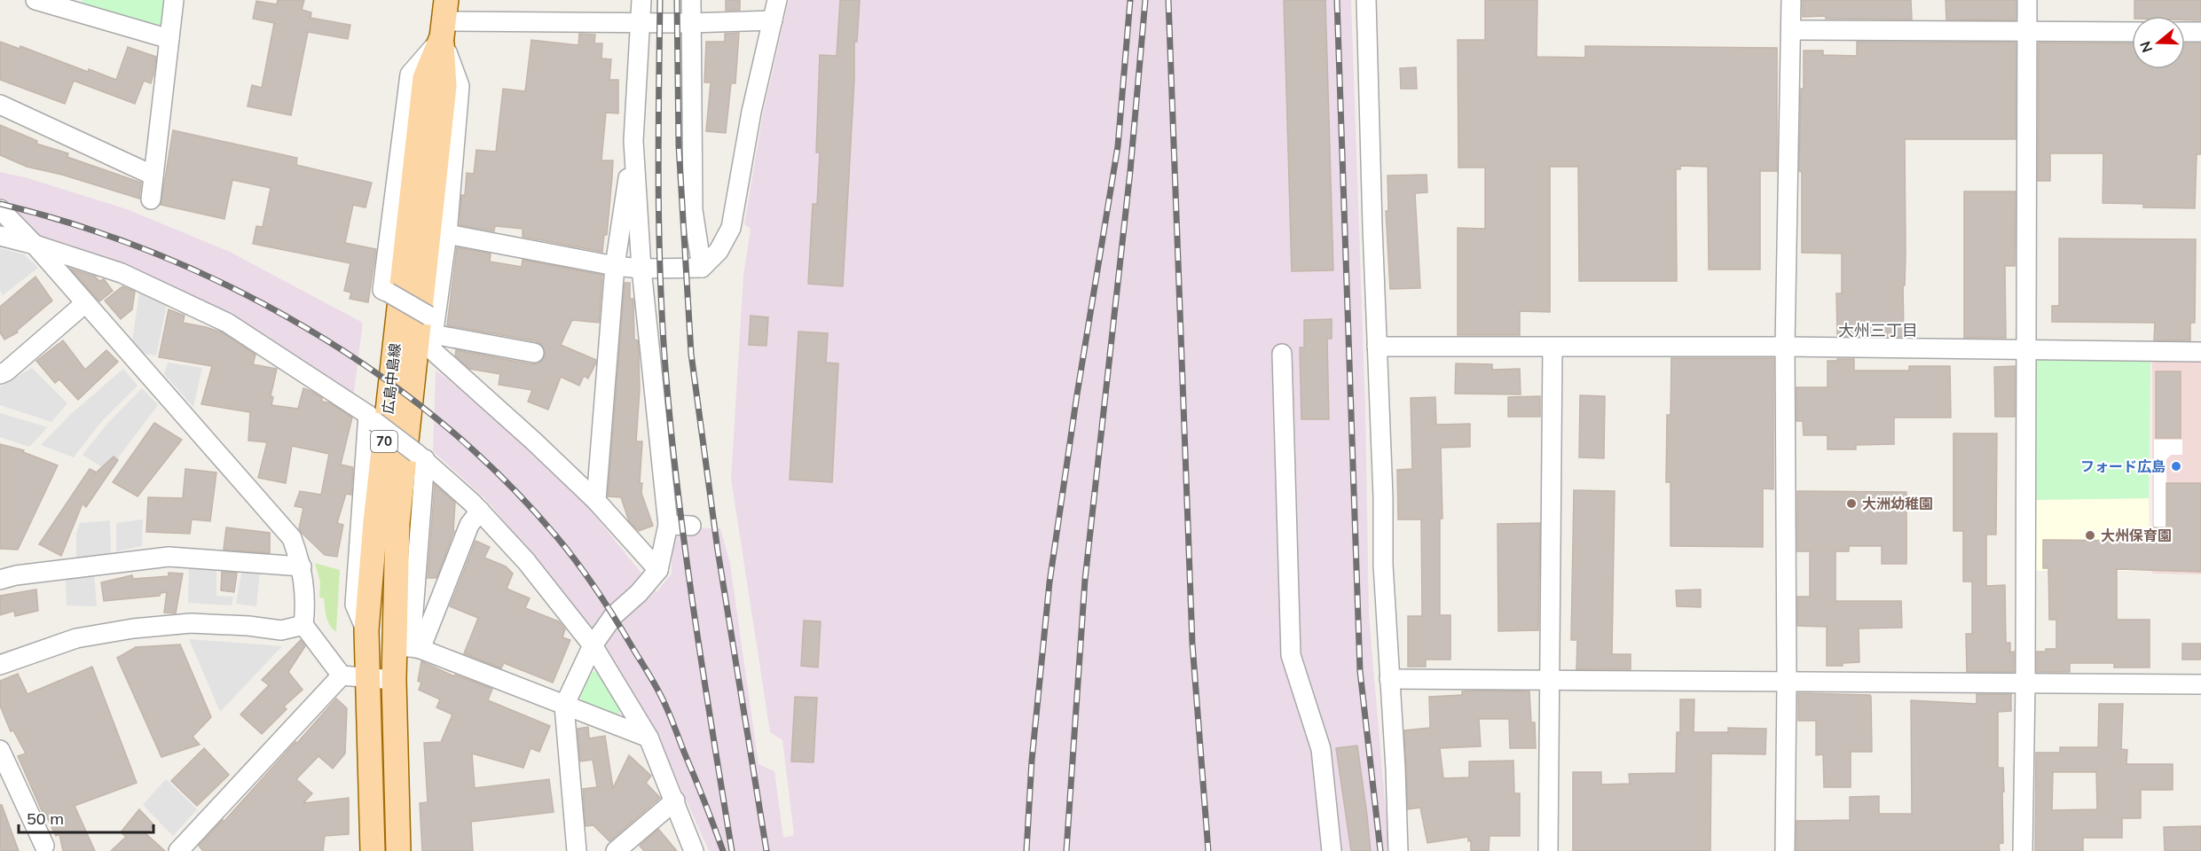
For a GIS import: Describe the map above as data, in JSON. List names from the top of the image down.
{
  "streets": {
    "main road": ["広島中島線", "70"]
  },
  "districts": ["大州三丁目"],
  "places": ["フォード広島", "大洲幼稚園", "大州保育園"],
  "scale_bar": "50 m",
  "north": "left"
}
